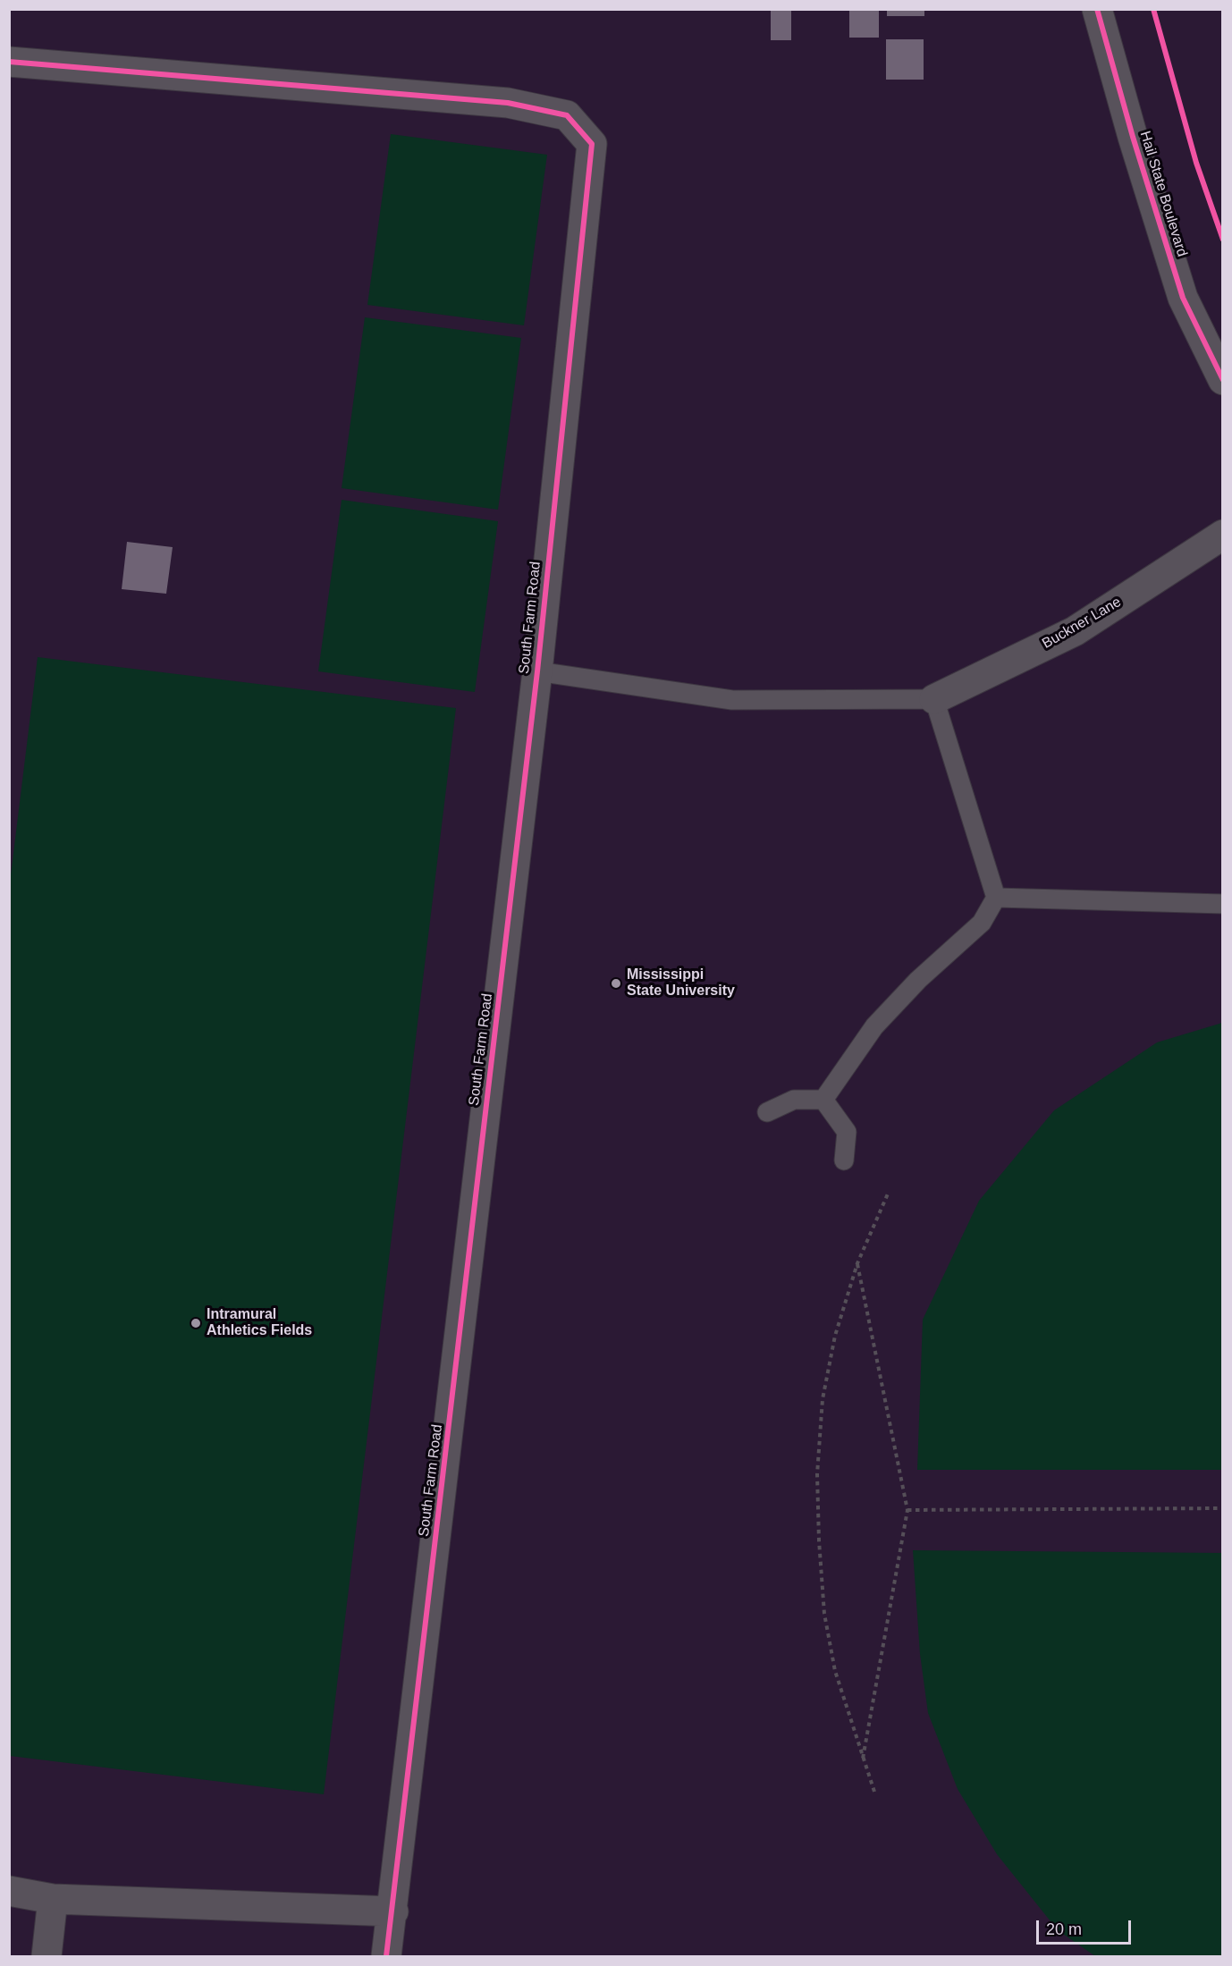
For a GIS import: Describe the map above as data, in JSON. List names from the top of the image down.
{
  "streets": {
    "street": ["Hail State Boulevard", "South Farm Road", "Buckner Lane"]
  },
  "places": ["Mississippi State University", "Intramural Athletics Fields"],
  "scale_bar": "20 m"
}
